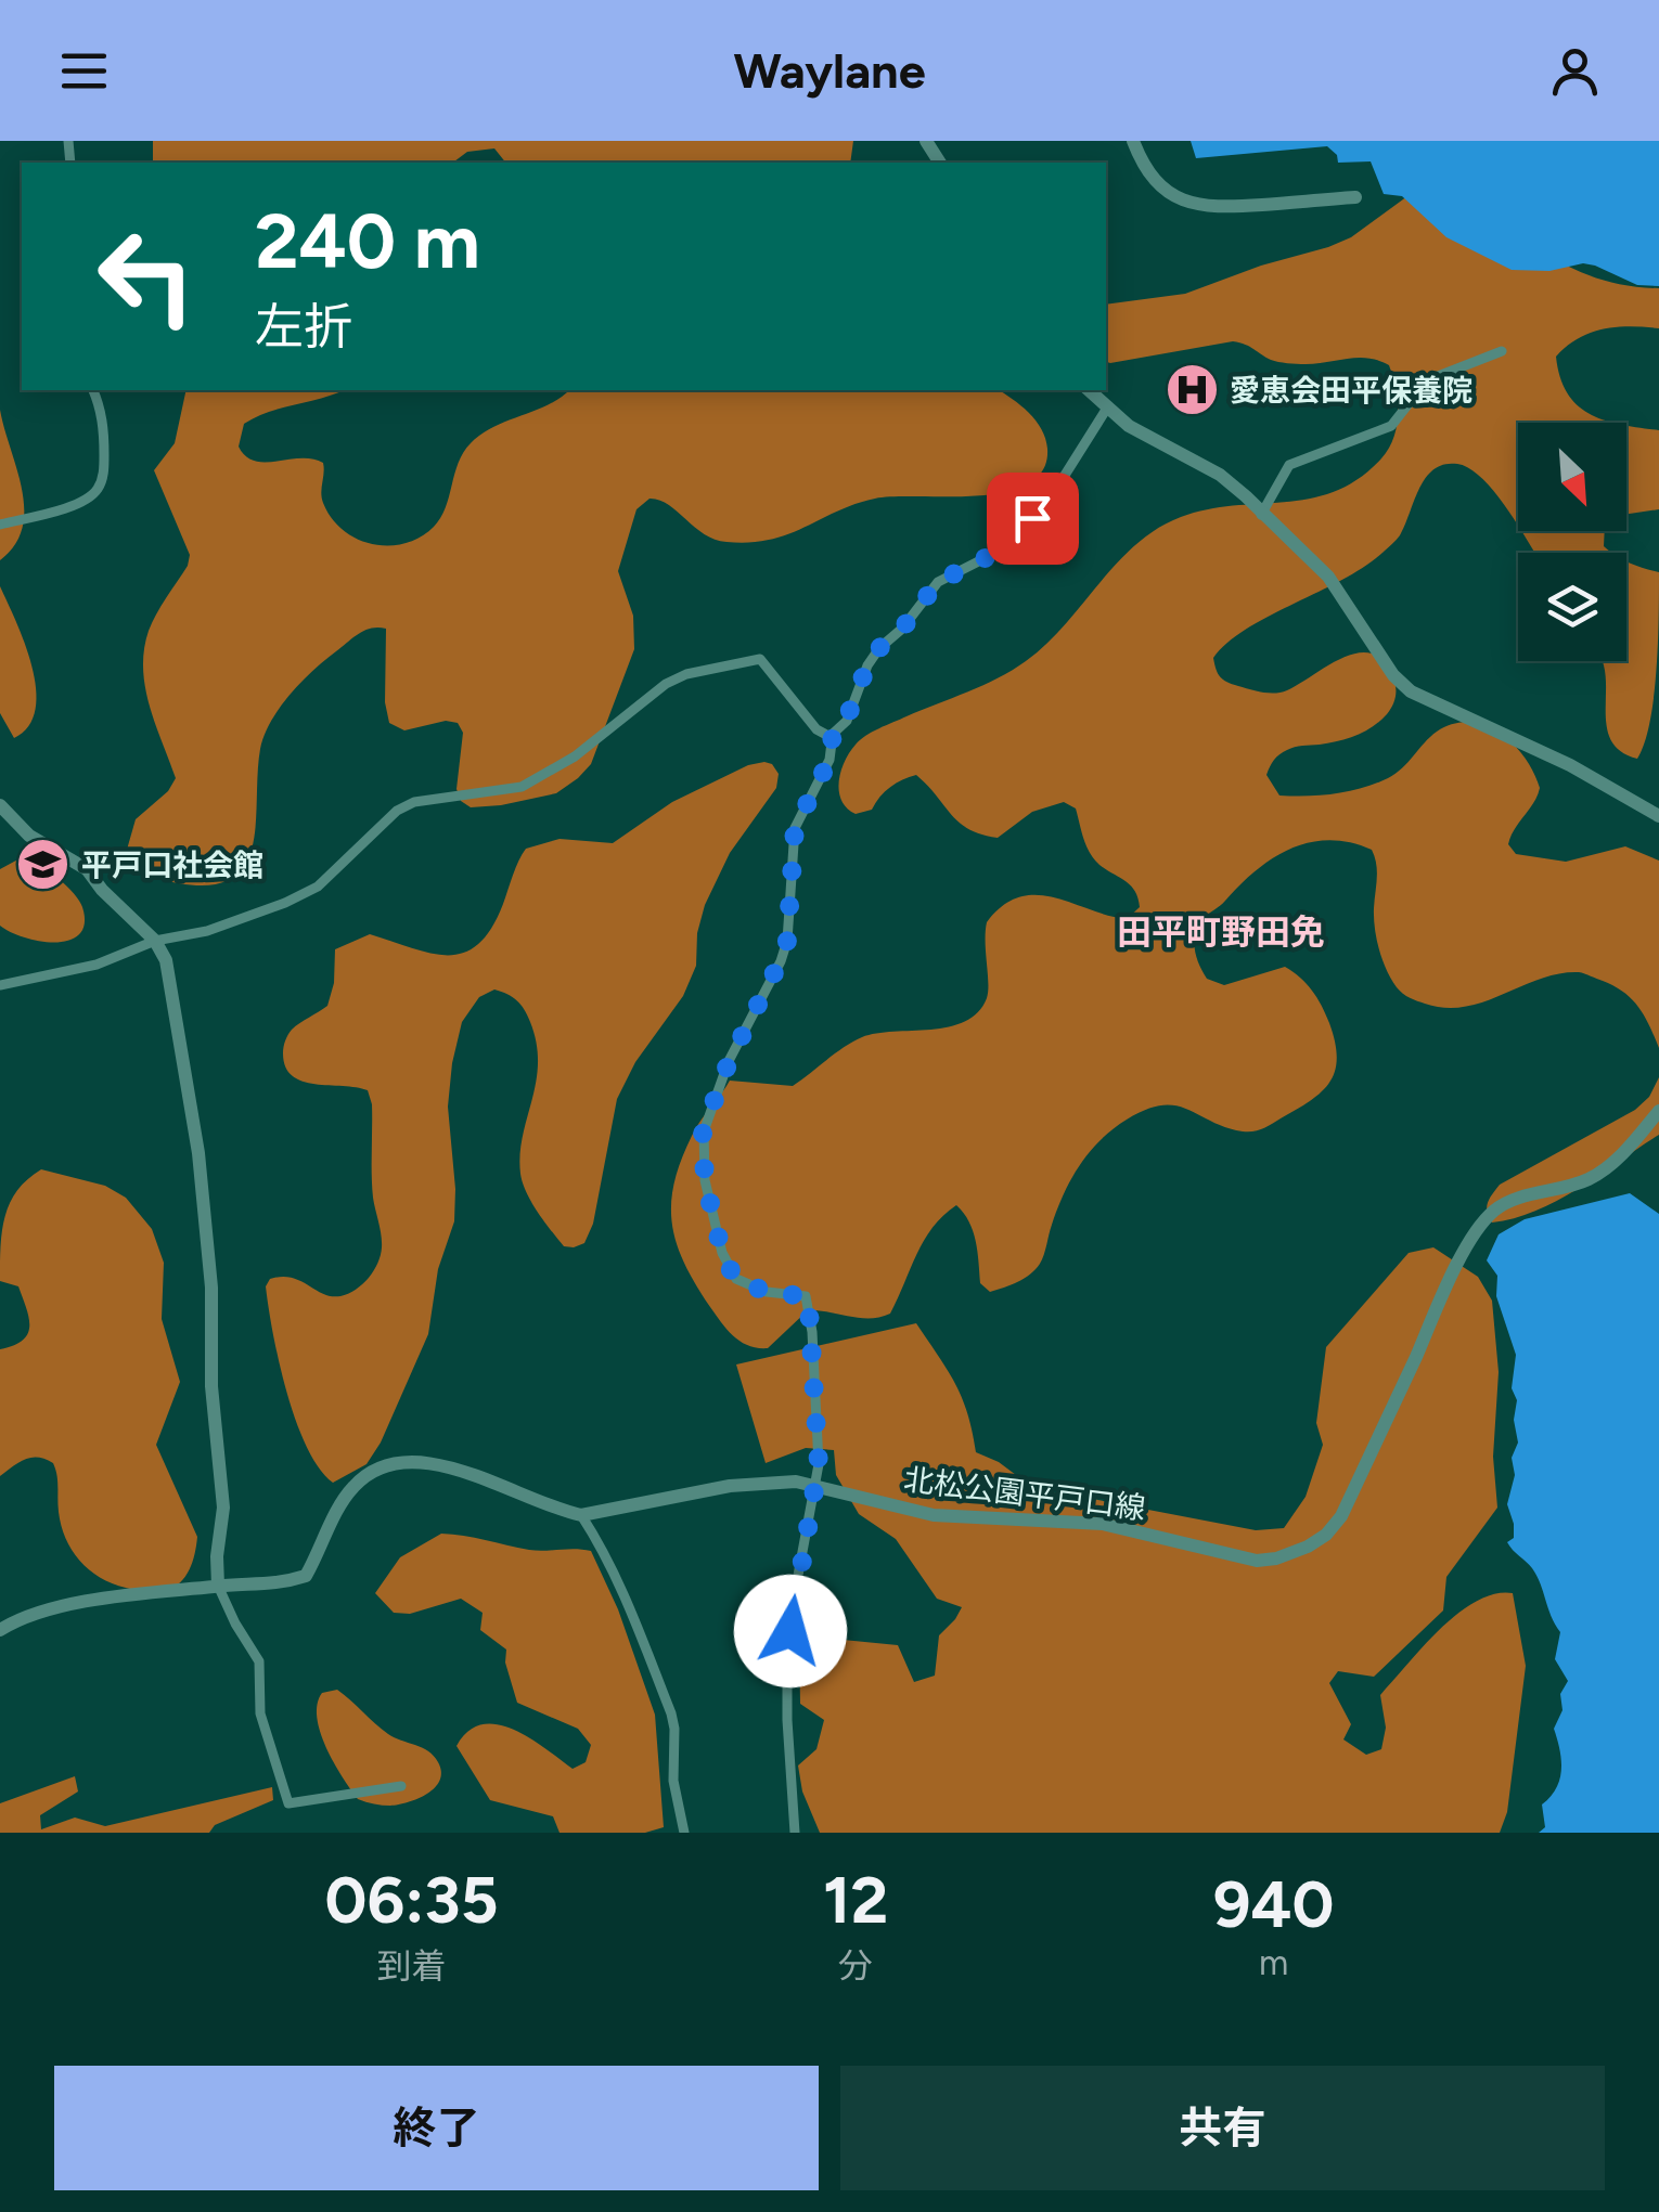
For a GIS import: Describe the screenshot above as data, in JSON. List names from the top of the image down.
{
  "streets": {
    "main road": ["北松公園平戸口線"]
  },
  "districts": ["田平町野田免"],
  "places": {
    "hospital": ["愛恵会田平保養院"],
    "school or university": ["平戸口社会館"]
  },
  "north": "bottom right",
  "page": {
    "header": "Waylane",
    "turn": ["240 m", "左折"],
    "eta": [
      "06:35",
      "到着",
      "12",
      "分",
      "940",
      "m"
    ],
    "buttons": ["終了", "共有"]
  }
}
